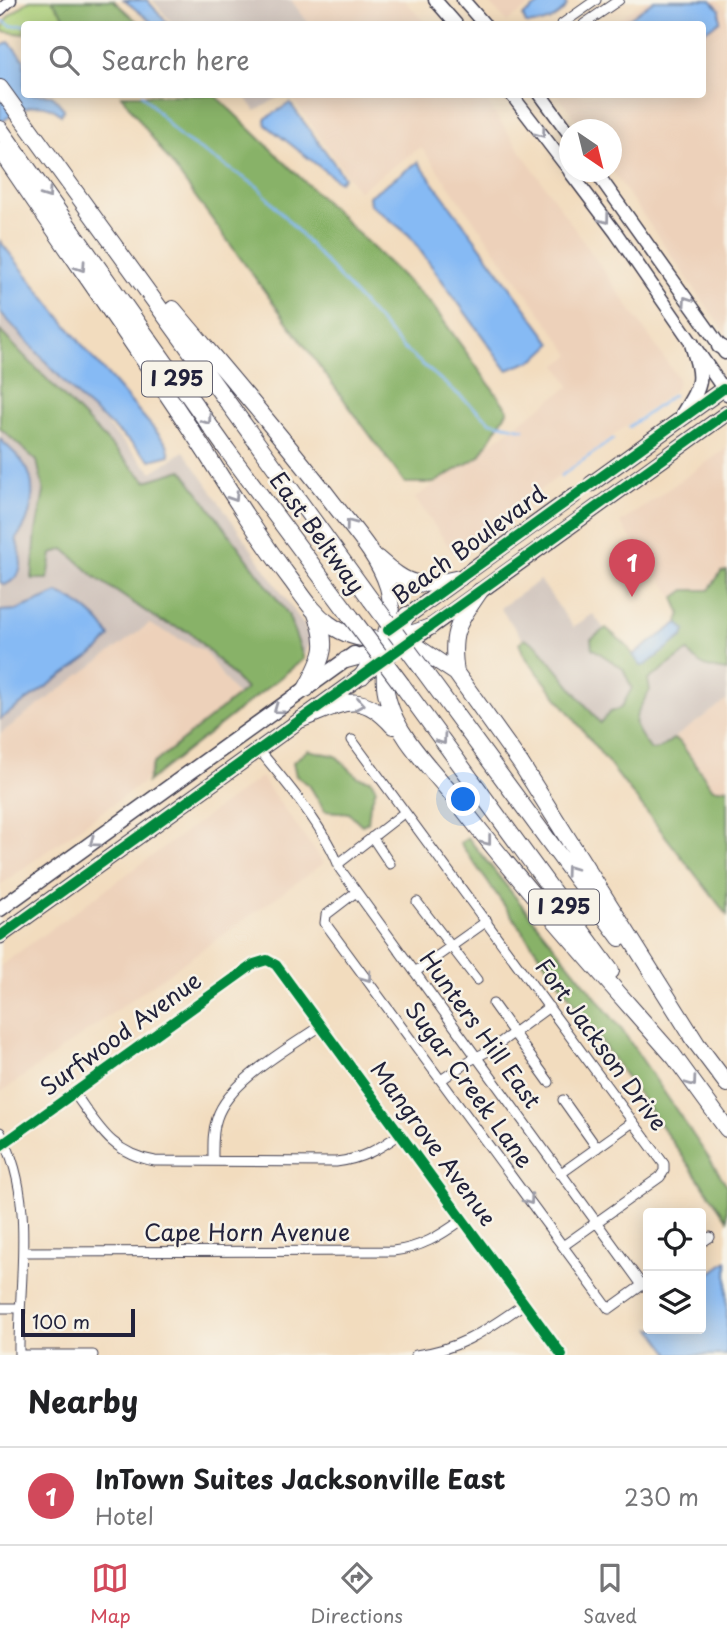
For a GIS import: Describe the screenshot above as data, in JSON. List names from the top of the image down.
{
  "streets": {
    "highway": ["I 295", "East Beltway", "Beach Boulevard"],
    "street": [
      "Hunters Hill East",
      "Surfwood Avenue",
      "Fort Jackson Drive",
      "Sugar Creek Lane",
      "Mangrove Avenue",
      "Cape Horn Avenue"
    ]
  },
  "crossings": [
    ["Hunters Hill East", "Fort Jackson Drive"],
    ["Hunters Hill East", "Sugar Creek Lane"],
    ["Surfwood Avenue", "Mangrove Avenue"],
    ["Mangrove Avenue", "Cape Horn Avenue"]
  ],
  "one_way": ["Sugar Creek Lane"],
  "scale_bar": "100 m",
  "north": "bottom right",
  "page": {
    "search": "Search here",
    "pins": "1",
    "scale": "100 m",
    "heading": "Nearby",
    "list": [
      {
        "mark": "1",
        "name": "InTown Suites Jacksonville East",
        "note": "Hotel",
        "value": "230 m"
      }
    ],
    "nav": ["Map", "Directions", "Saved"]
  }
}
